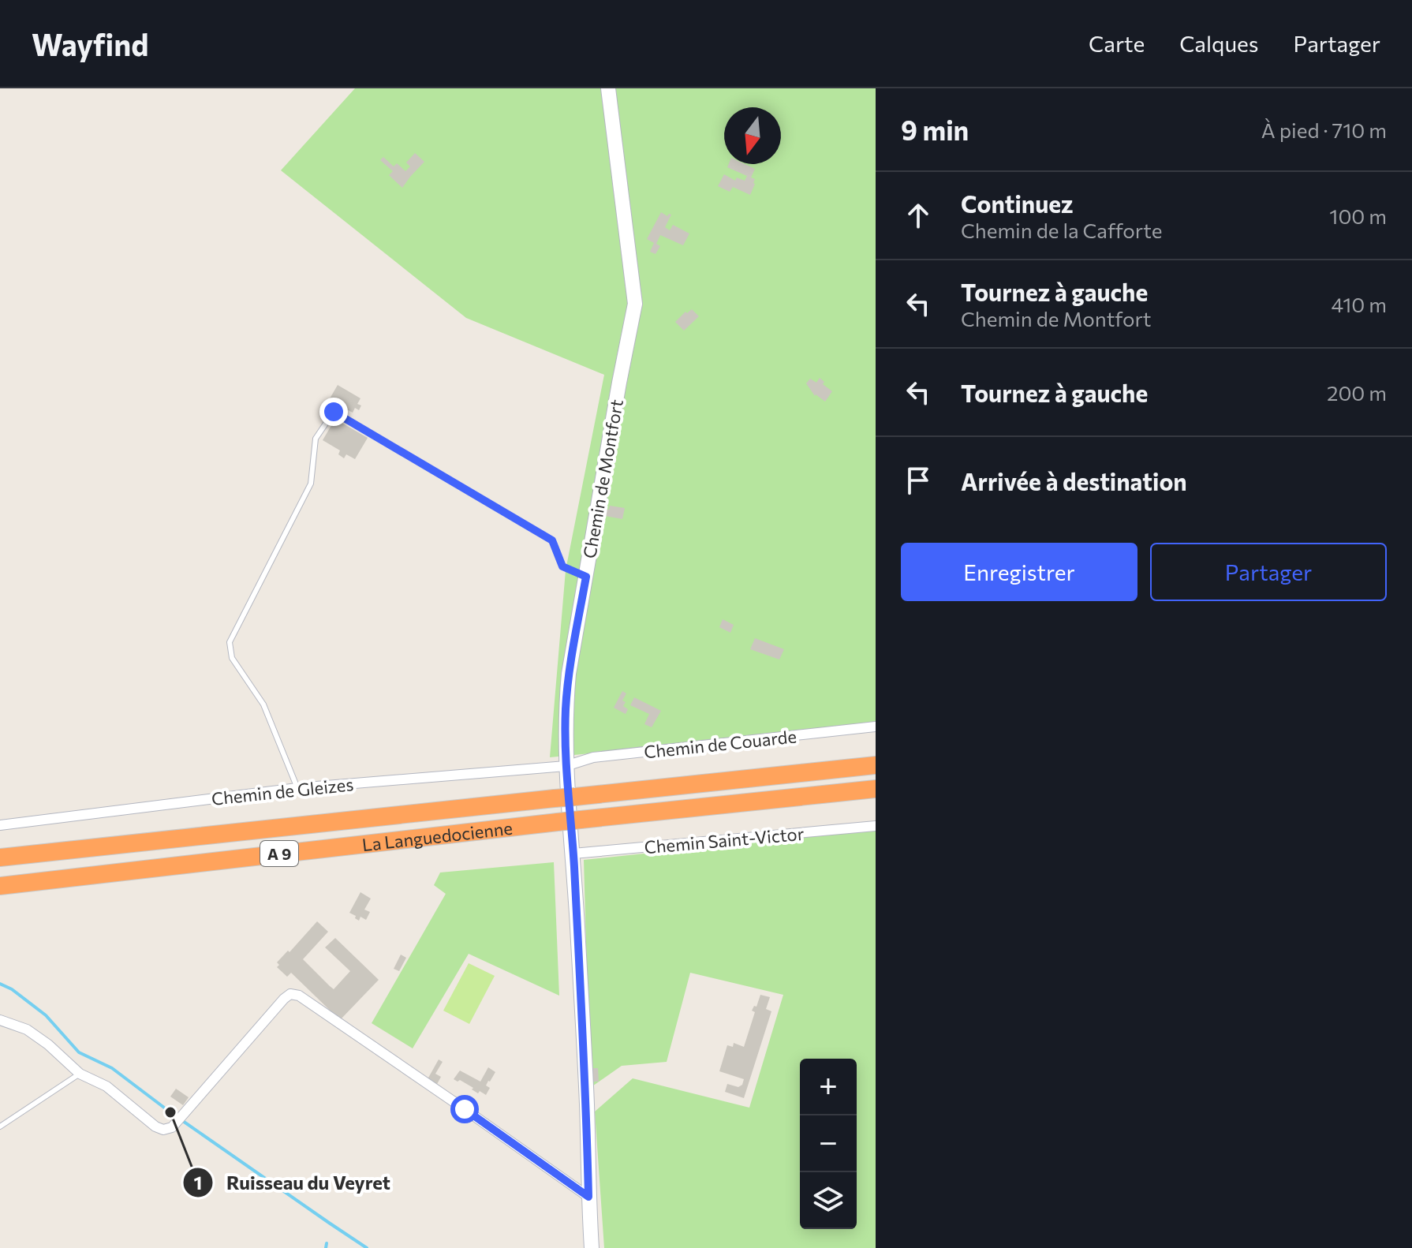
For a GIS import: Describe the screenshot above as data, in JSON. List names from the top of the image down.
{
  "streets": {
    "highway": ["La Languedocienne", "A 9"],
    "street": [
      "Chemin de Montfort",
      "Chemin de Couarde",
      "Chemin de Gleizes",
      "Chemin Saint-Victor"
    ]
  },
  "crossings": [
    ["Chemin de Montfort", "Chemin de Couarde"],
    ["Chemin de Montfort", "Chemin de Gleizes"],
    ["Chemin de Montfort", "Chemin Saint-Victor"],
    ["Chemin de Couarde", "Chemin de Gleizes"]
  ],
  "places": ["Ruisseau du Veyret"],
  "north": "bottom",
  "page": {
    "header": "Wayfind",
    "nav": ["Carte", "Calques", "Partager"],
    "heading": ["9 min", "À pied · 710 m"],
    "list": [
      ["Continuez", "Chemin de la Cafforte", "100 m"],
      ["Tournez à gauche", "Chemin de Montfort", "410 m"],
      ["Tournez à gauche", "200 m"],
      "Arrivée à destination"
    ],
    "buttons": ["Enregistrer", "Partager"],
    "map_buttons": ["+", "−"]
  }
}
